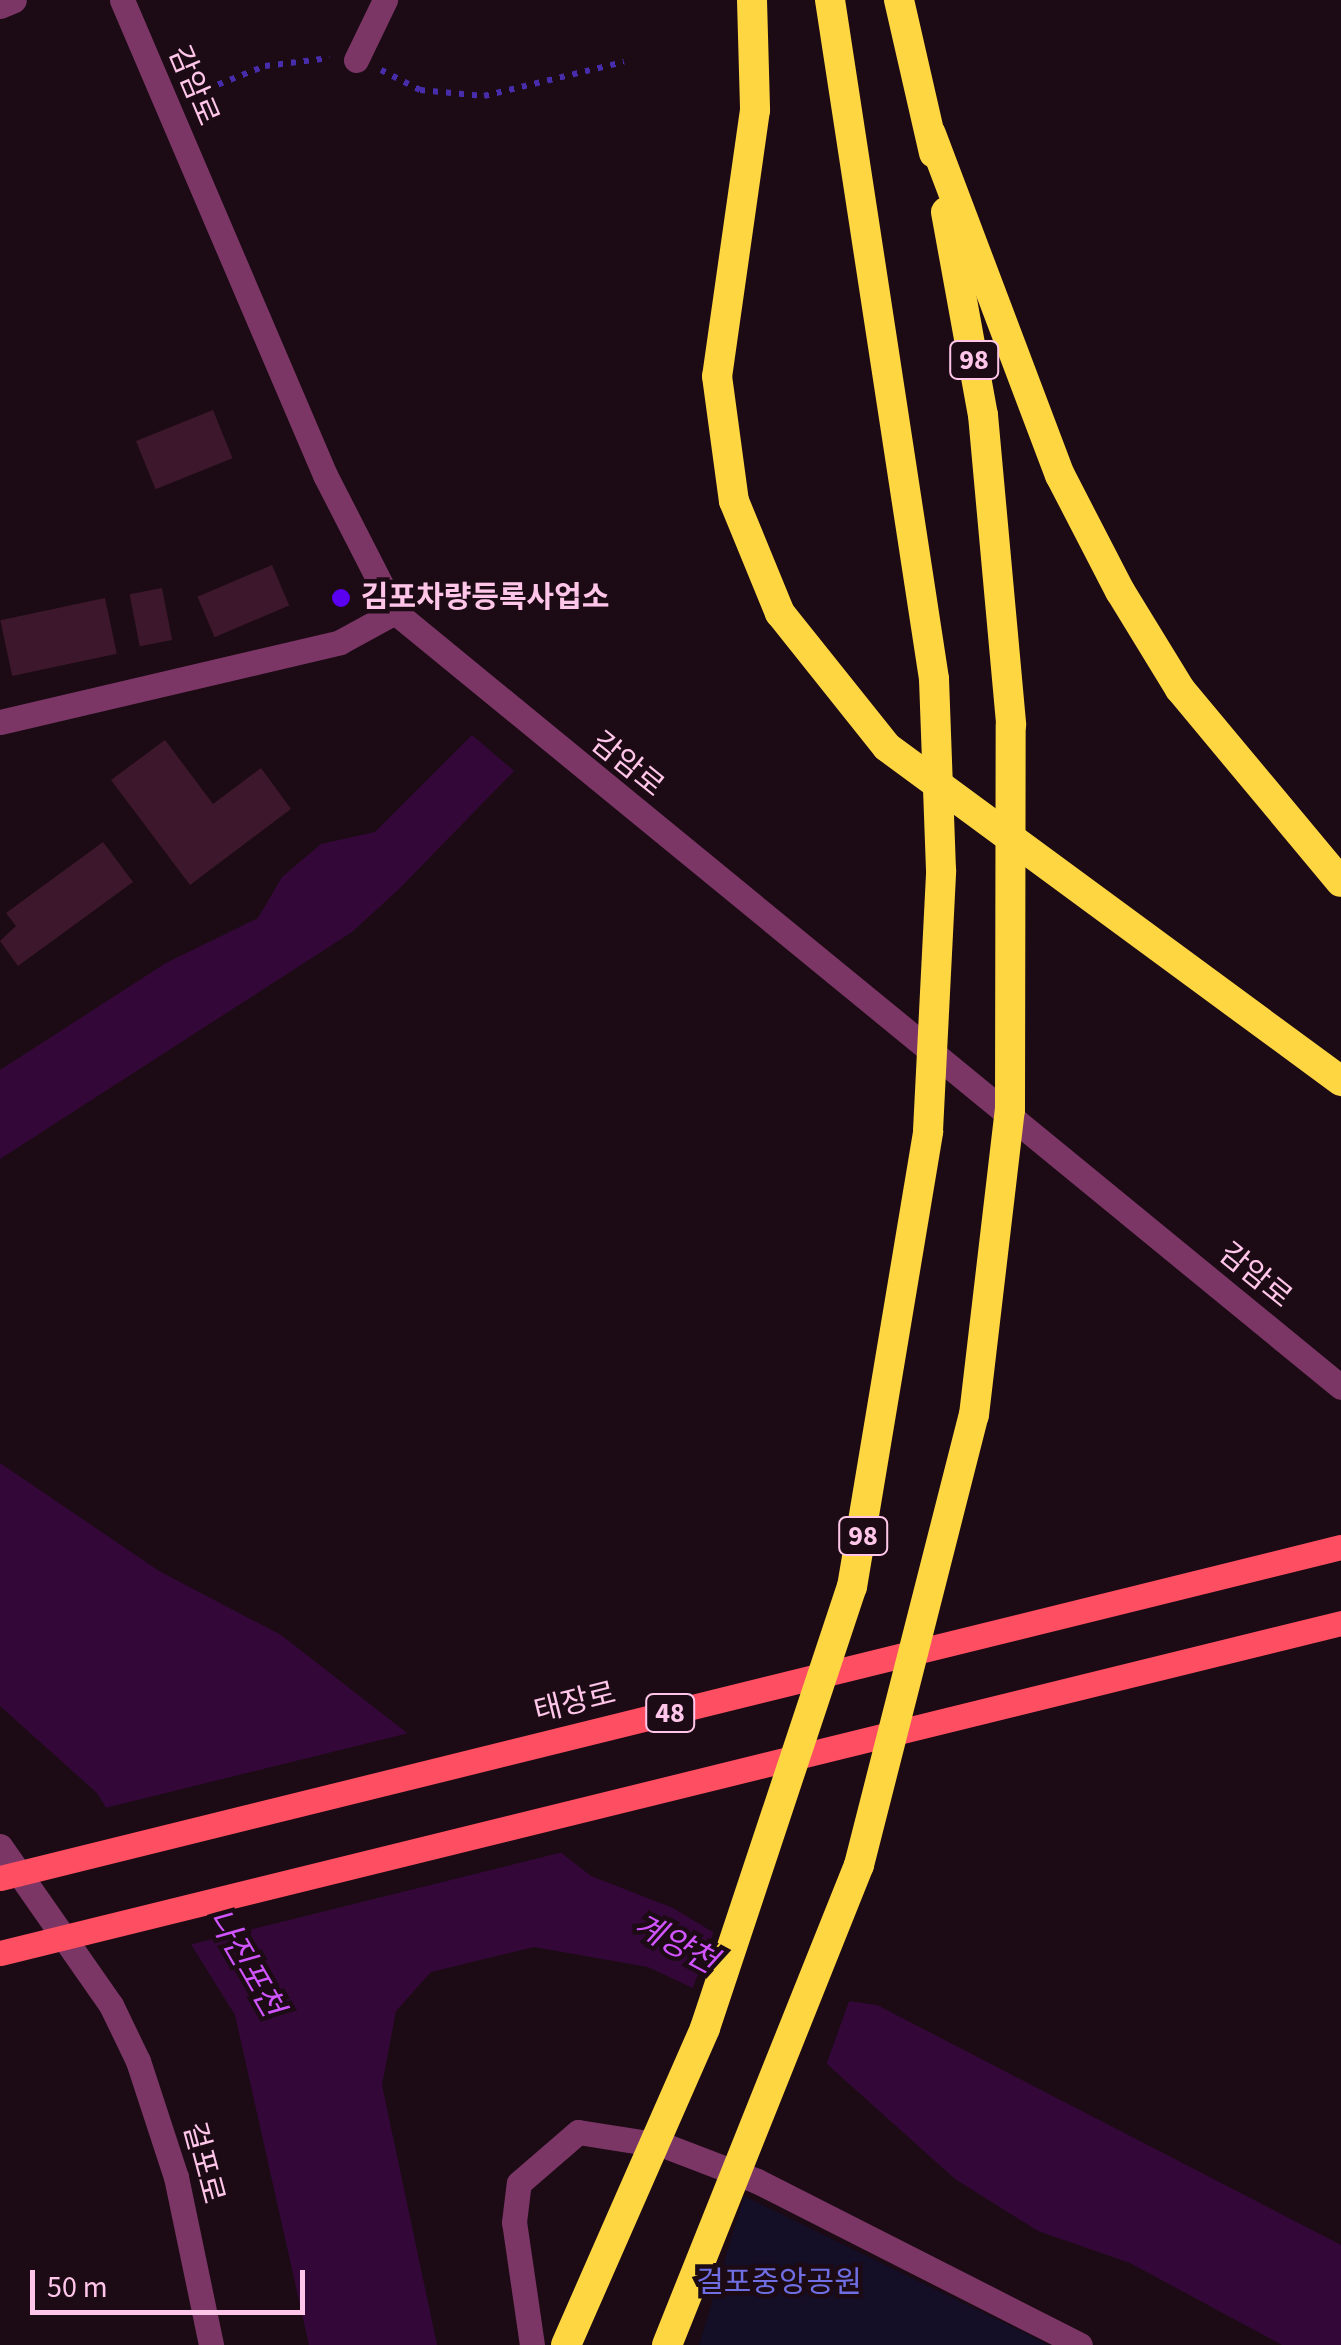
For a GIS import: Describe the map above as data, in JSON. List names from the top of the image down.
{
  "streets": {
    "highway": ["98"],
    "main road": ["태장로", "48"],
    "street": ["감암로", "걸포로"]
  },
  "water": ["계양천", "나진포천"],
  "parks": ["걸포중앙공원"],
  "places": ["김포차량등록사업소"],
  "scale_bar": "50 m"
}
